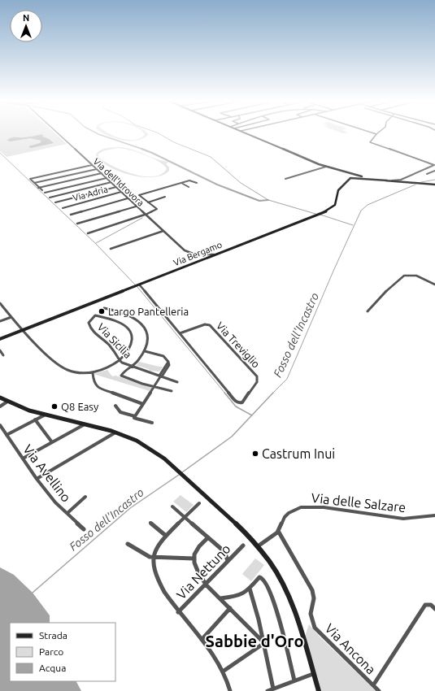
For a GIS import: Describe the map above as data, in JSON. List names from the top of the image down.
{
  "streets": {
    "street": [
      "Via dell'Idrovora",
      "Via Adria",
      "Via Bergamo",
      "Via Sicilia",
      "Via Treviglio",
      "Via Avellino",
      "Via delle Salzare",
      "Via Nettuno",
      "Via Ancona"
    ]
  },
  "crossings": [
    ["Via dell'Idrovora", "Via Adria"],
    ["Via dell'Idrovora", "Via Bergamo"],
    ["Via Bergamo", "Via Treviglio"],
    ["Via delle Salzare", "Via Ancona"]
  ],
  "districts": ["Sabbie d'Oro"],
  "water": ["Fosso dell'Incastro"],
  "places": ["Largo Pantelleria", "Q8 Easy", "Castrum Inui"],
  "legend": ["Strada", "Parco", "Acqua"],
  "north": "top"
}
